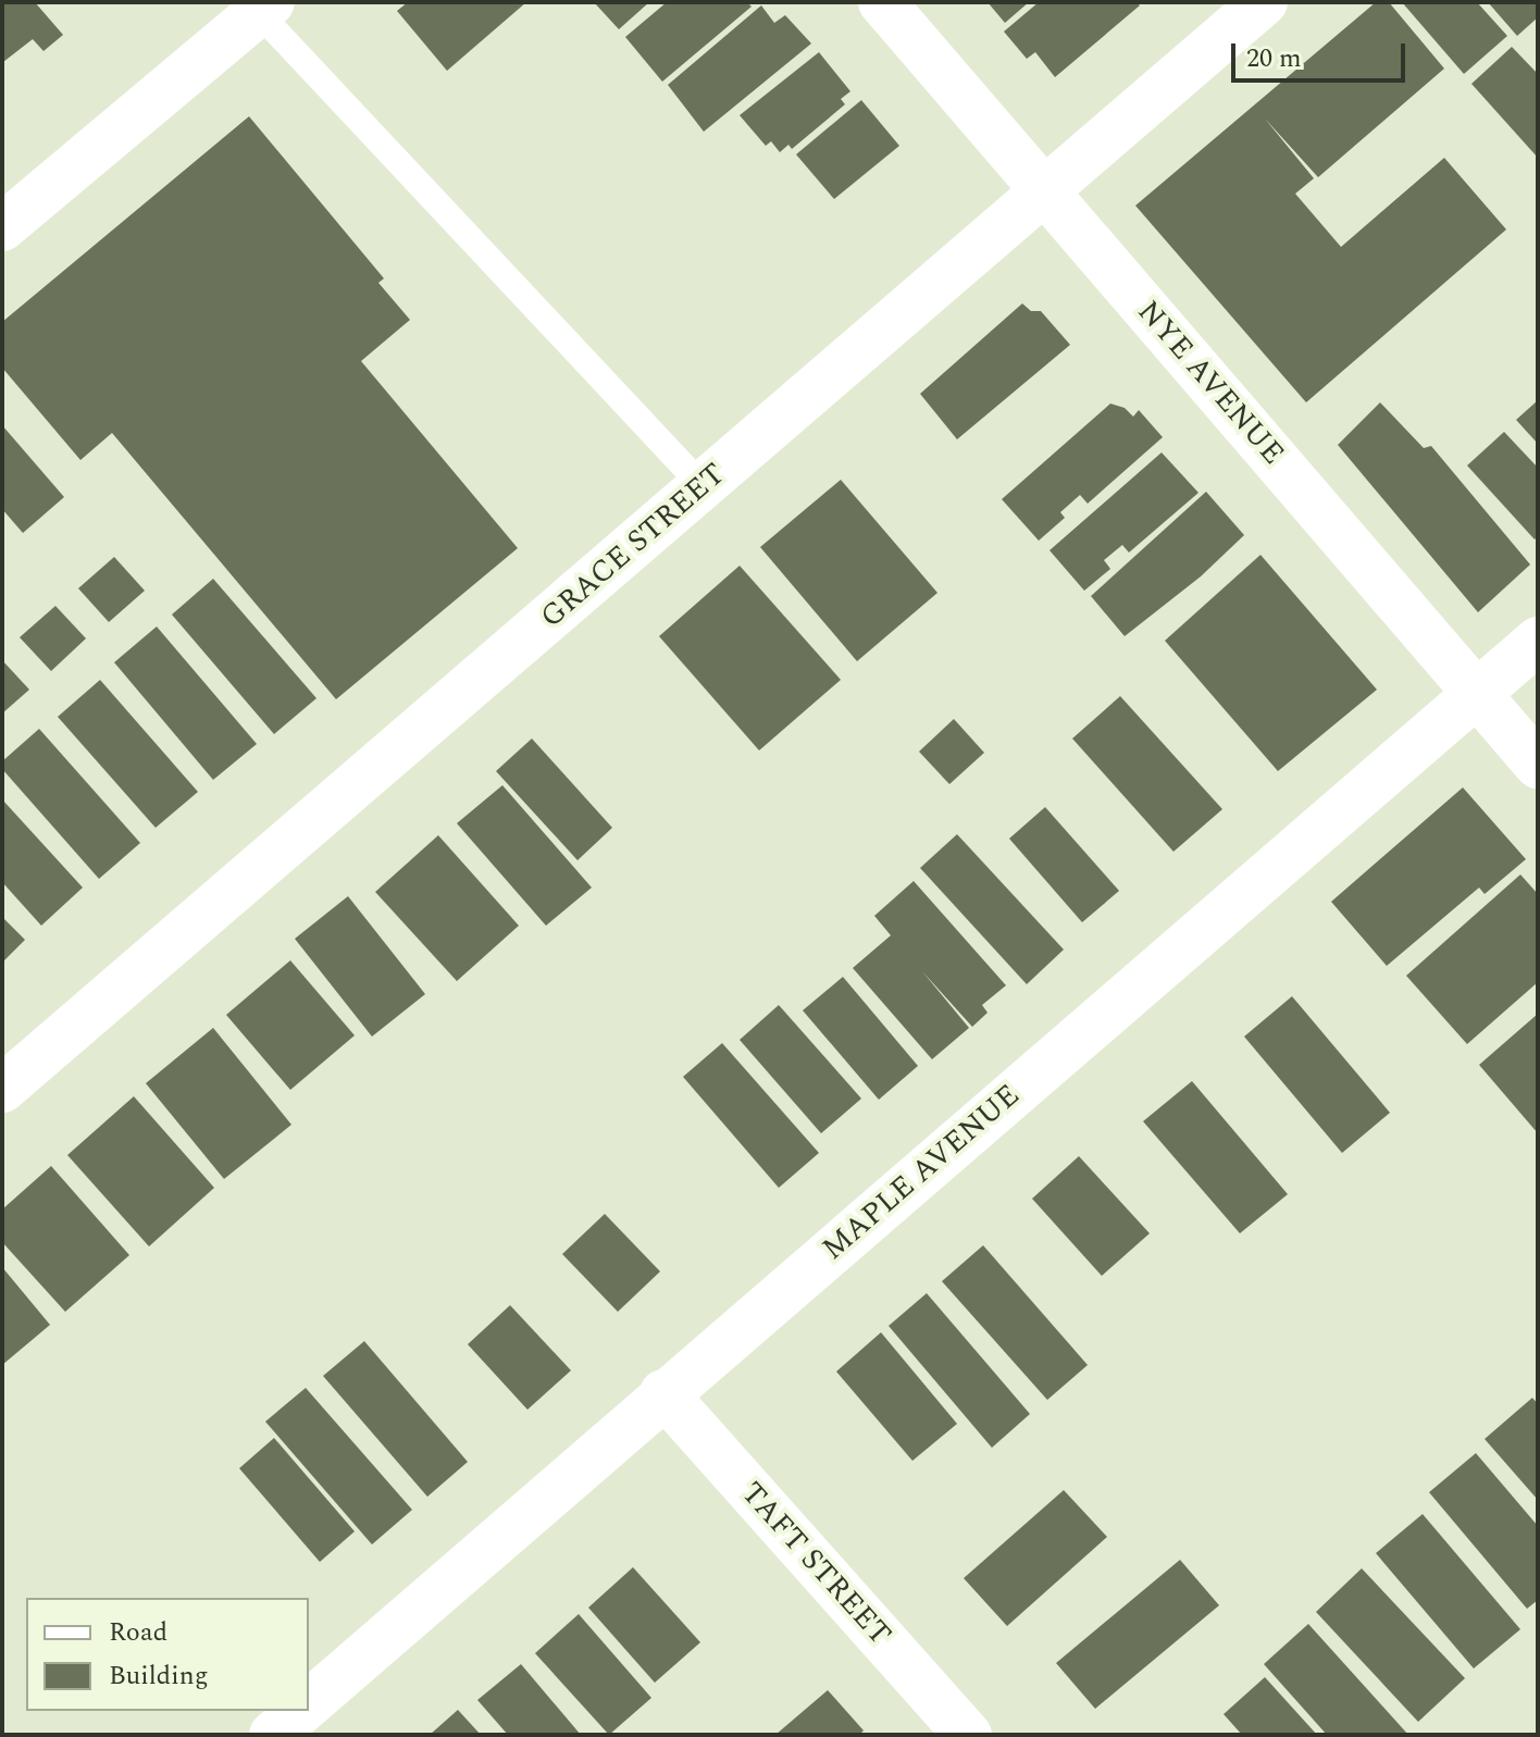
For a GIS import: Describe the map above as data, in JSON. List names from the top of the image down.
{
  "streets": {
    "street": [
      "NYE AVENUE",
      "GRACE STREET",
      "MAPLE AVENUE",
      "TAFT STREET"
    ]
  },
  "crossings": [
    ["NYE AVENUE", "GRACE STREET"],
    ["NYE AVENUE", "MAPLE AVENUE"],
    ["MAPLE AVENUE", "TAFT STREET"]
  ],
  "legend": ["Road", "Building"],
  "scale_bar": "20 m"
}
